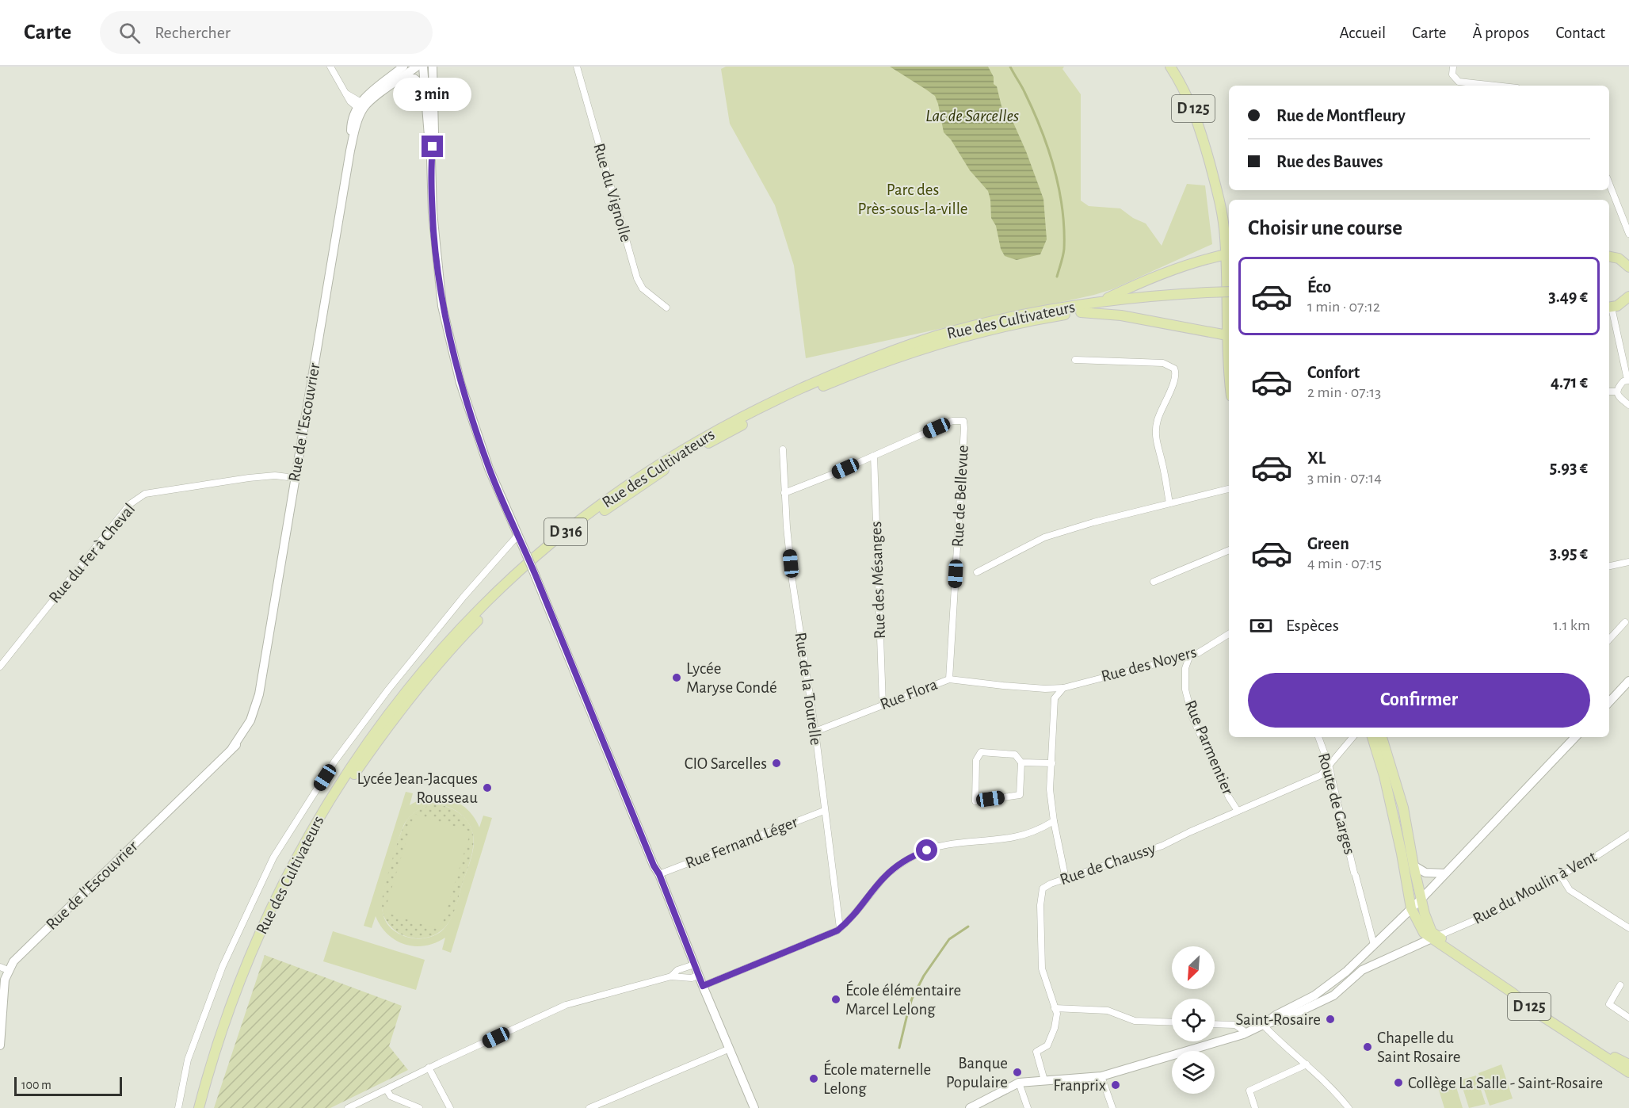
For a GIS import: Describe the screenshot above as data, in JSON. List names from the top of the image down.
{
  "streets": {
    "main road": ["D 125", "Rue des Cultivateurs", "D 316"],
    "street": [
      "Rue du Vignolle",
      "Rue de l'Escouvrier",
      "Rue de Bellevue",
      "Rue du Fer à Cheval",
      "Rue des Mésanges",
      "Rue des Noyers",
      "Rue de la Tourelle",
      "Rue Flora",
      "Rue Parmentier",
      "Route de Garges",
      "Rue Fernand Léger",
      "Rue de Chaussy",
      "Rue du Moulin à Vent"
    ]
  },
  "crossings": [
    ["D 125", "Rue du Moulin à Vent"],
    ["Rue de l'Escouvrier", "Rue du Fer à Cheval"],
    ["Rue de Bellevue", "Rue des Mésanges"],
    ["Rue de Bellevue", "Rue de la Tourelle"],
    ["Rue de Bellevue", "Rue Flora"],
    ["Rue des Mésanges", "Rue Flora"],
    ["Rue des Noyers", "Rue Flora"],
    ["Rue des Noyers", "Rue Parmentier"],
    ["Rue de la Tourelle", "Rue Flora"],
    ["Rue de la Tourelle", "Rue Fernand Léger"],
    ["Rue Parmentier", "Rue de Chaussy"],
    ["Route de Garges", "Rue de Chaussy"]
  ],
  "water": ["Lac de Sarcelles"],
  "parks": ["Parc des Près-sous-la-ville"],
  "places": [
    "Lycée Maryse Condé",
    "CIO Sarcelles",
    "Lycée Jean-Jacques Rousseau",
    "École élémentaire Marcel Lelong",
    "Saint-Rosaire",
    "Chapelle du Saint Rosaire",
    "Banque Populaire",
    "École maternelle Lelong",
    "Collège La Salle - Saint-Rosaire",
    "Franprix"
  ],
  "scale_bar": "100 m",
  "north": "bottom left",
  "page": {
    "header": "Carte",
    "search": "Rechercher",
    "nav": [
      "Accueil",
      "Carte",
      "À propos",
      "Contact"
    ],
    "bubble": "3 min",
    "banner": ["Rue de Montfleury", "Rue des Bauves"],
    "heading": "Choisir une course",
    "list": [
      {
        "name": "Éco",
        "note": "1 min · 07:12",
        "value": "3.49 €"
      },
      {
        "name": "Confort",
        "note": "2 min · 07:13",
        "value": "4.71 €"
      },
      {
        "name": "XL",
        "note": "3 min · 07:14",
        "value": "5.93 €"
      },
      {
        "name": "Green",
        "note": "4 min · 07:15",
        "value": "3.95 €"
      }
    ],
    "pay": ["Espèces", "1.1 km"],
    "buttons": "Confirmer",
    "scale": "100 m"
  }
}
